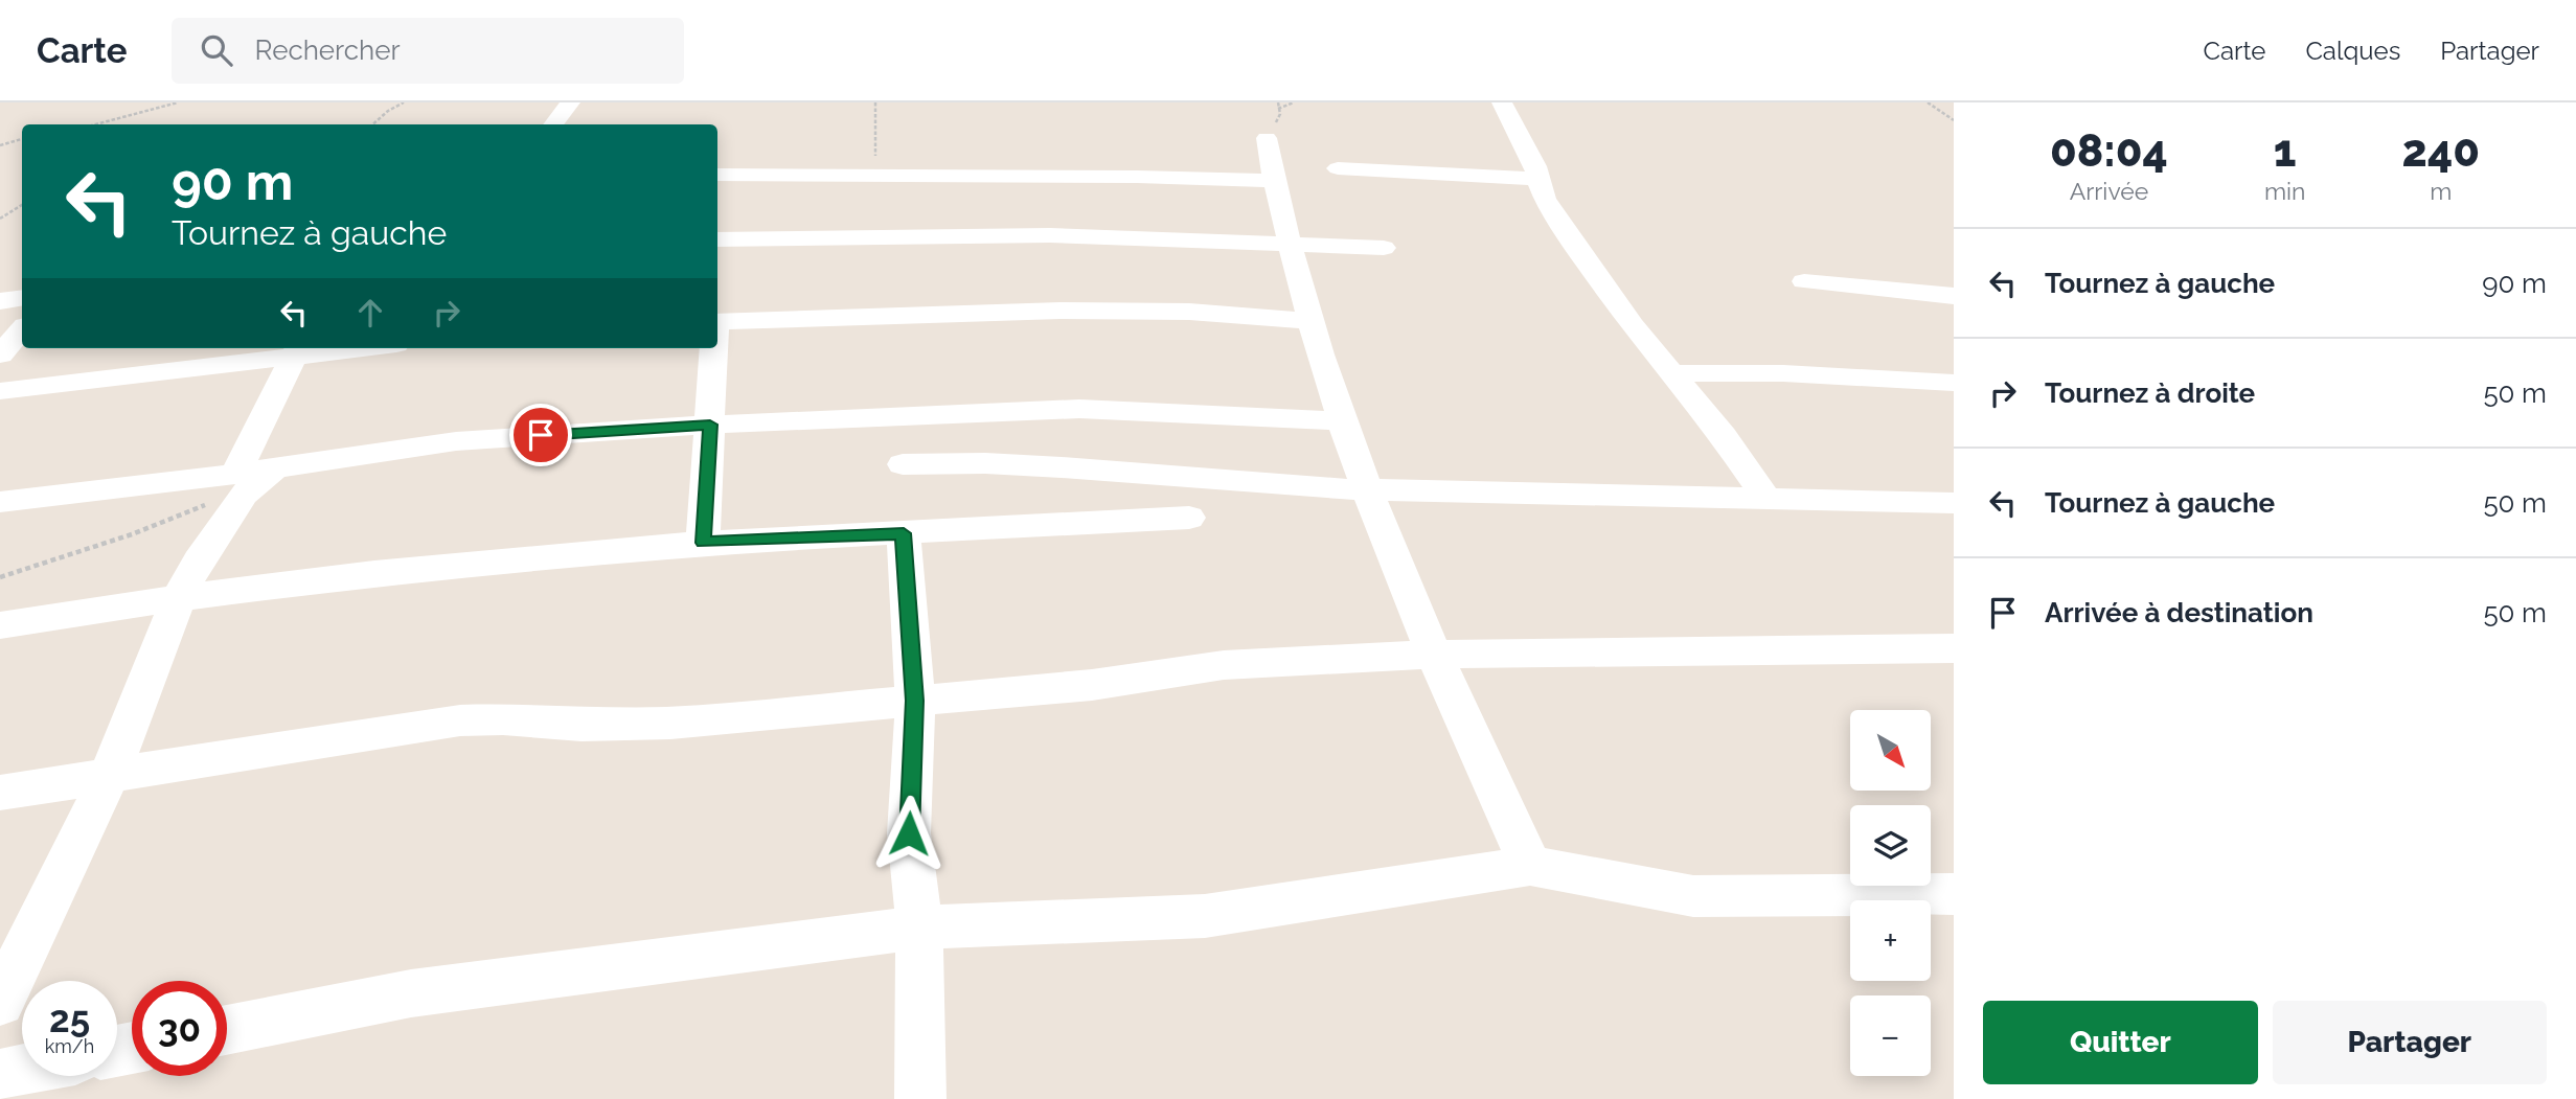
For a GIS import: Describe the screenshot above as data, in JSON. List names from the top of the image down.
{
  "north": "bottom right",
  "page": {
    "header": "Carte",
    "search": "Rechercher",
    "nav": ["Carte", "Calques", "Partager"],
    "eta": [
      "08:04",
      "Arrivée",
      "1",
      "min",
      "240",
      "m"
    ],
    "turn": ["90 m", "Tournez à gauche"],
    "list": [
      {
        "name": "Tournez à gauche",
        "value": "90 m"
      },
      {
        "name": "Tournez à droite",
        "value": "50 m"
      },
      {
        "name": "Tournez à gauche",
        "value": "50 m"
      },
      {
        "name": "Arrivée à destination",
        "value": "50 m"
      }
    ],
    "map_buttons": ["+", "−"],
    "speed": "25 km/h",
    "limit": "30",
    "buttons": ["Quitter", "Partager"]
  }
}
